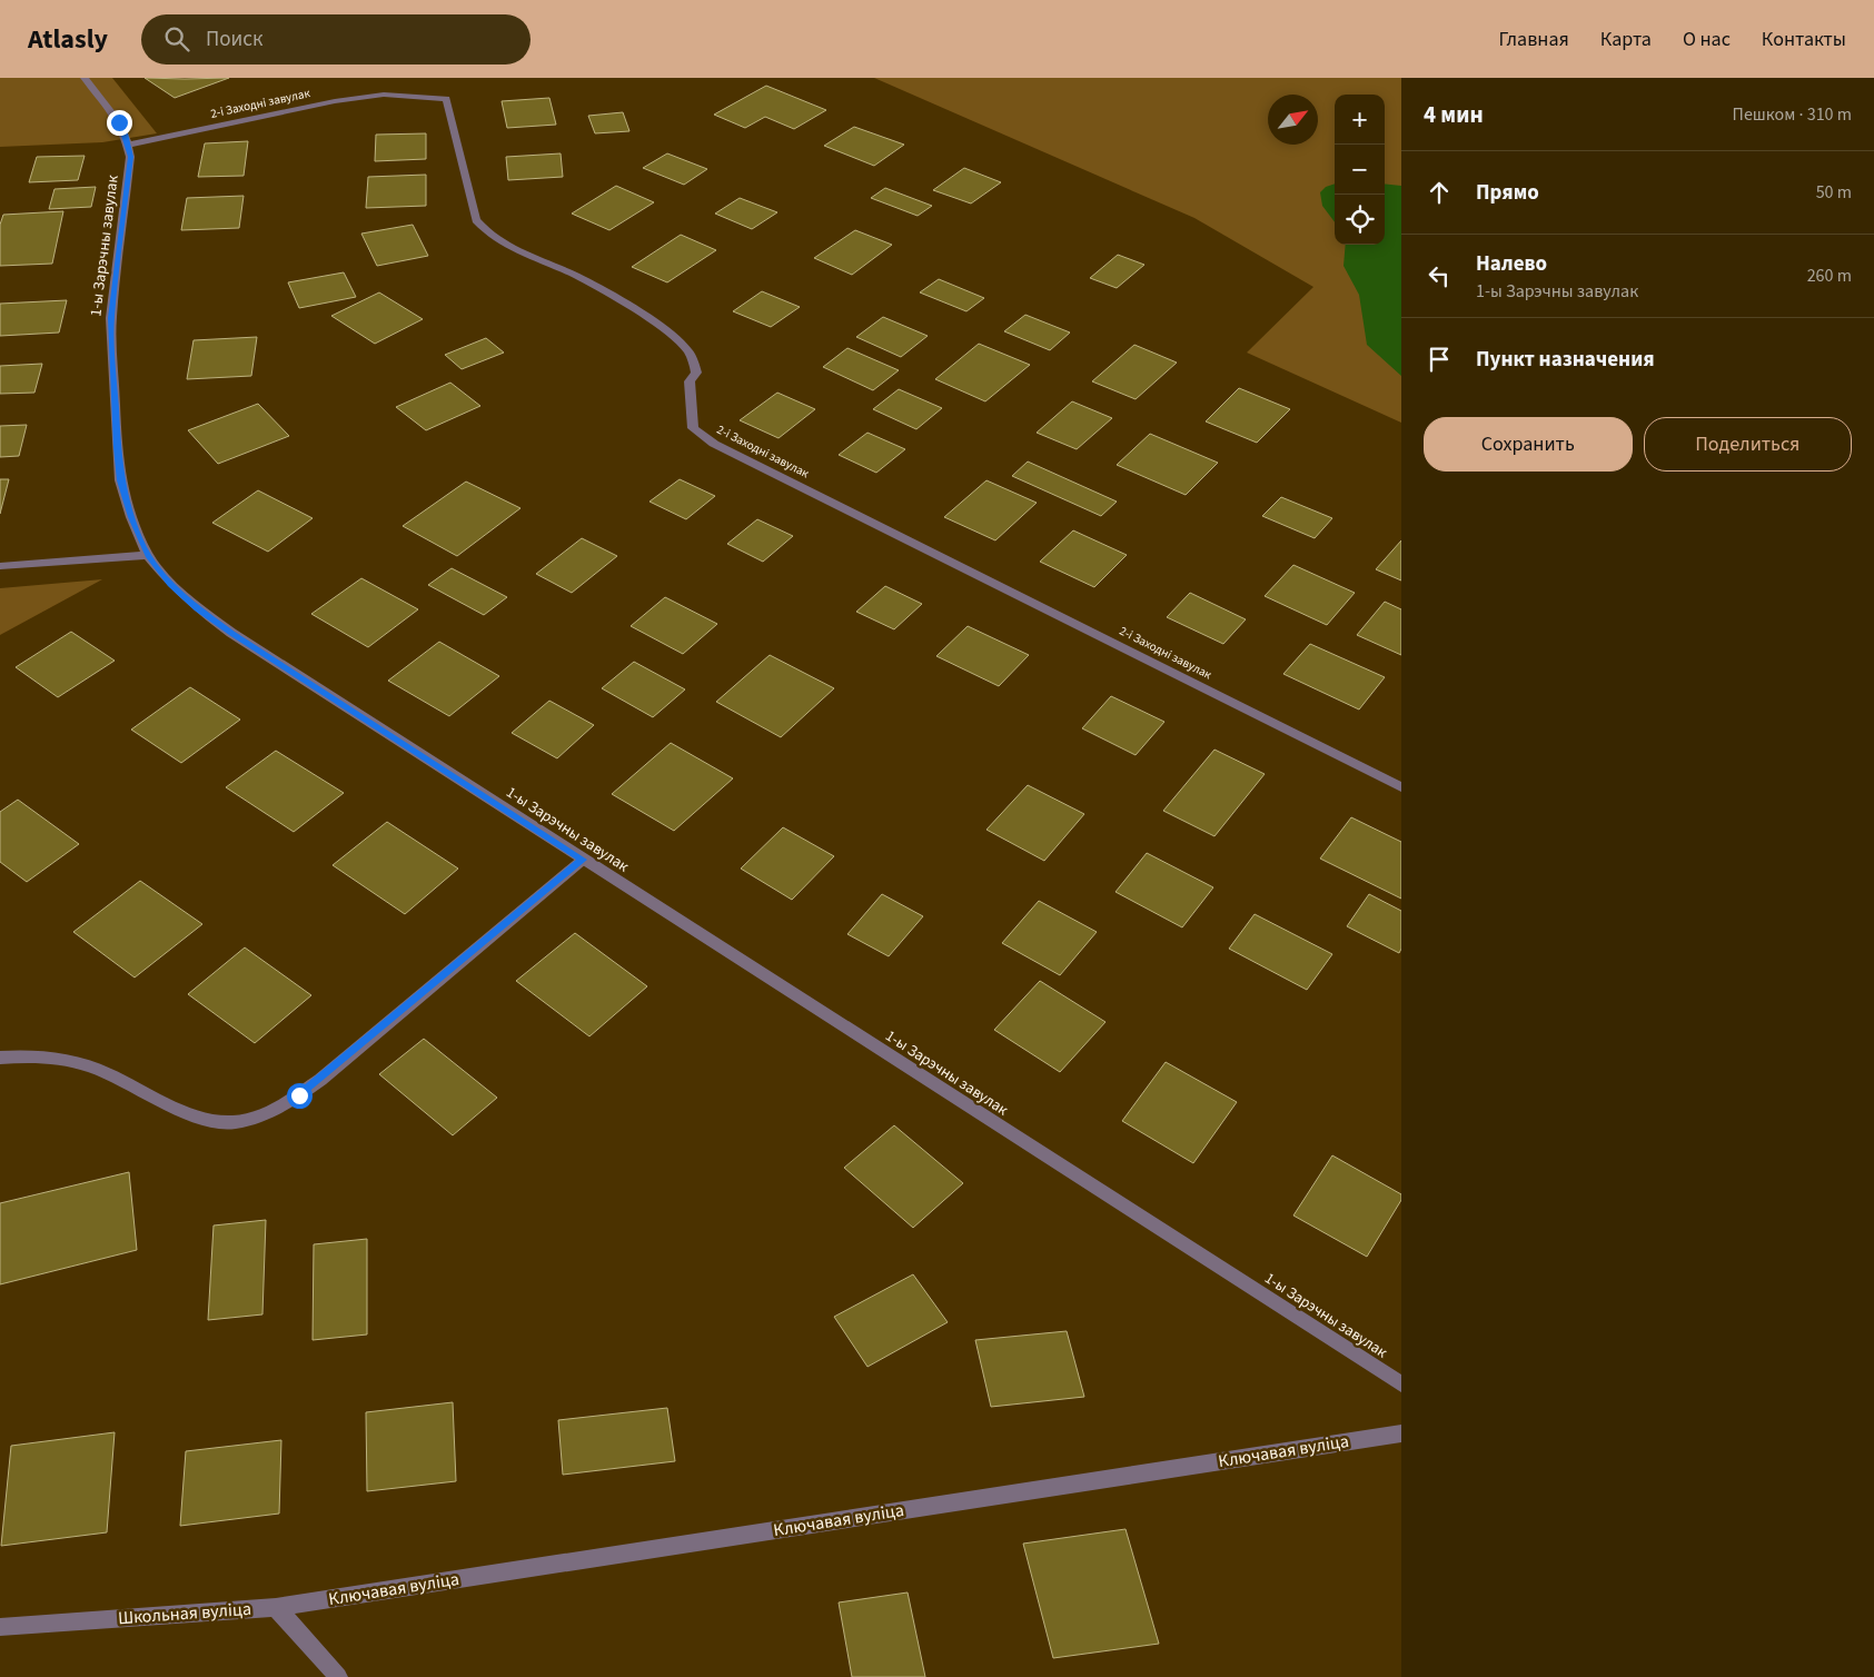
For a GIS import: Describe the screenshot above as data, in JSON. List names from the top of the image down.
{
  "streets": {
    "street": [
      "2-і Заходні завулак",
      "1-ы Зарэчны завулак",
      "Ключавая вуліца",
      "Школьная вуліца"
    ]
  },
  "crossings": [
    ["2-і Заходні завулак", "1-ы Зарэчны завулак"],
    ["Ключавая вуліца", "Школьная вуліца"]
  ],
  "north": "top right",
  "page": {
    "header": "Atlasly",
    "search": "Поиск",
    "nav": [
      "Главная",
      "Карта",
      "О нас",
      "Контакты"
    ],
    "heading": ["4 мин", "Пешком · 310 m"],
    "map_buttons": ["+", "−"],
    "list": [
      ["Прямо", "50 m"],
      ["Налево", "1-ы Зарэчны завулак", "260 m"],
      "Пункт назначения"
    ],
    "buttons": ["Сохранить", "Поделиться"]
  }
}
